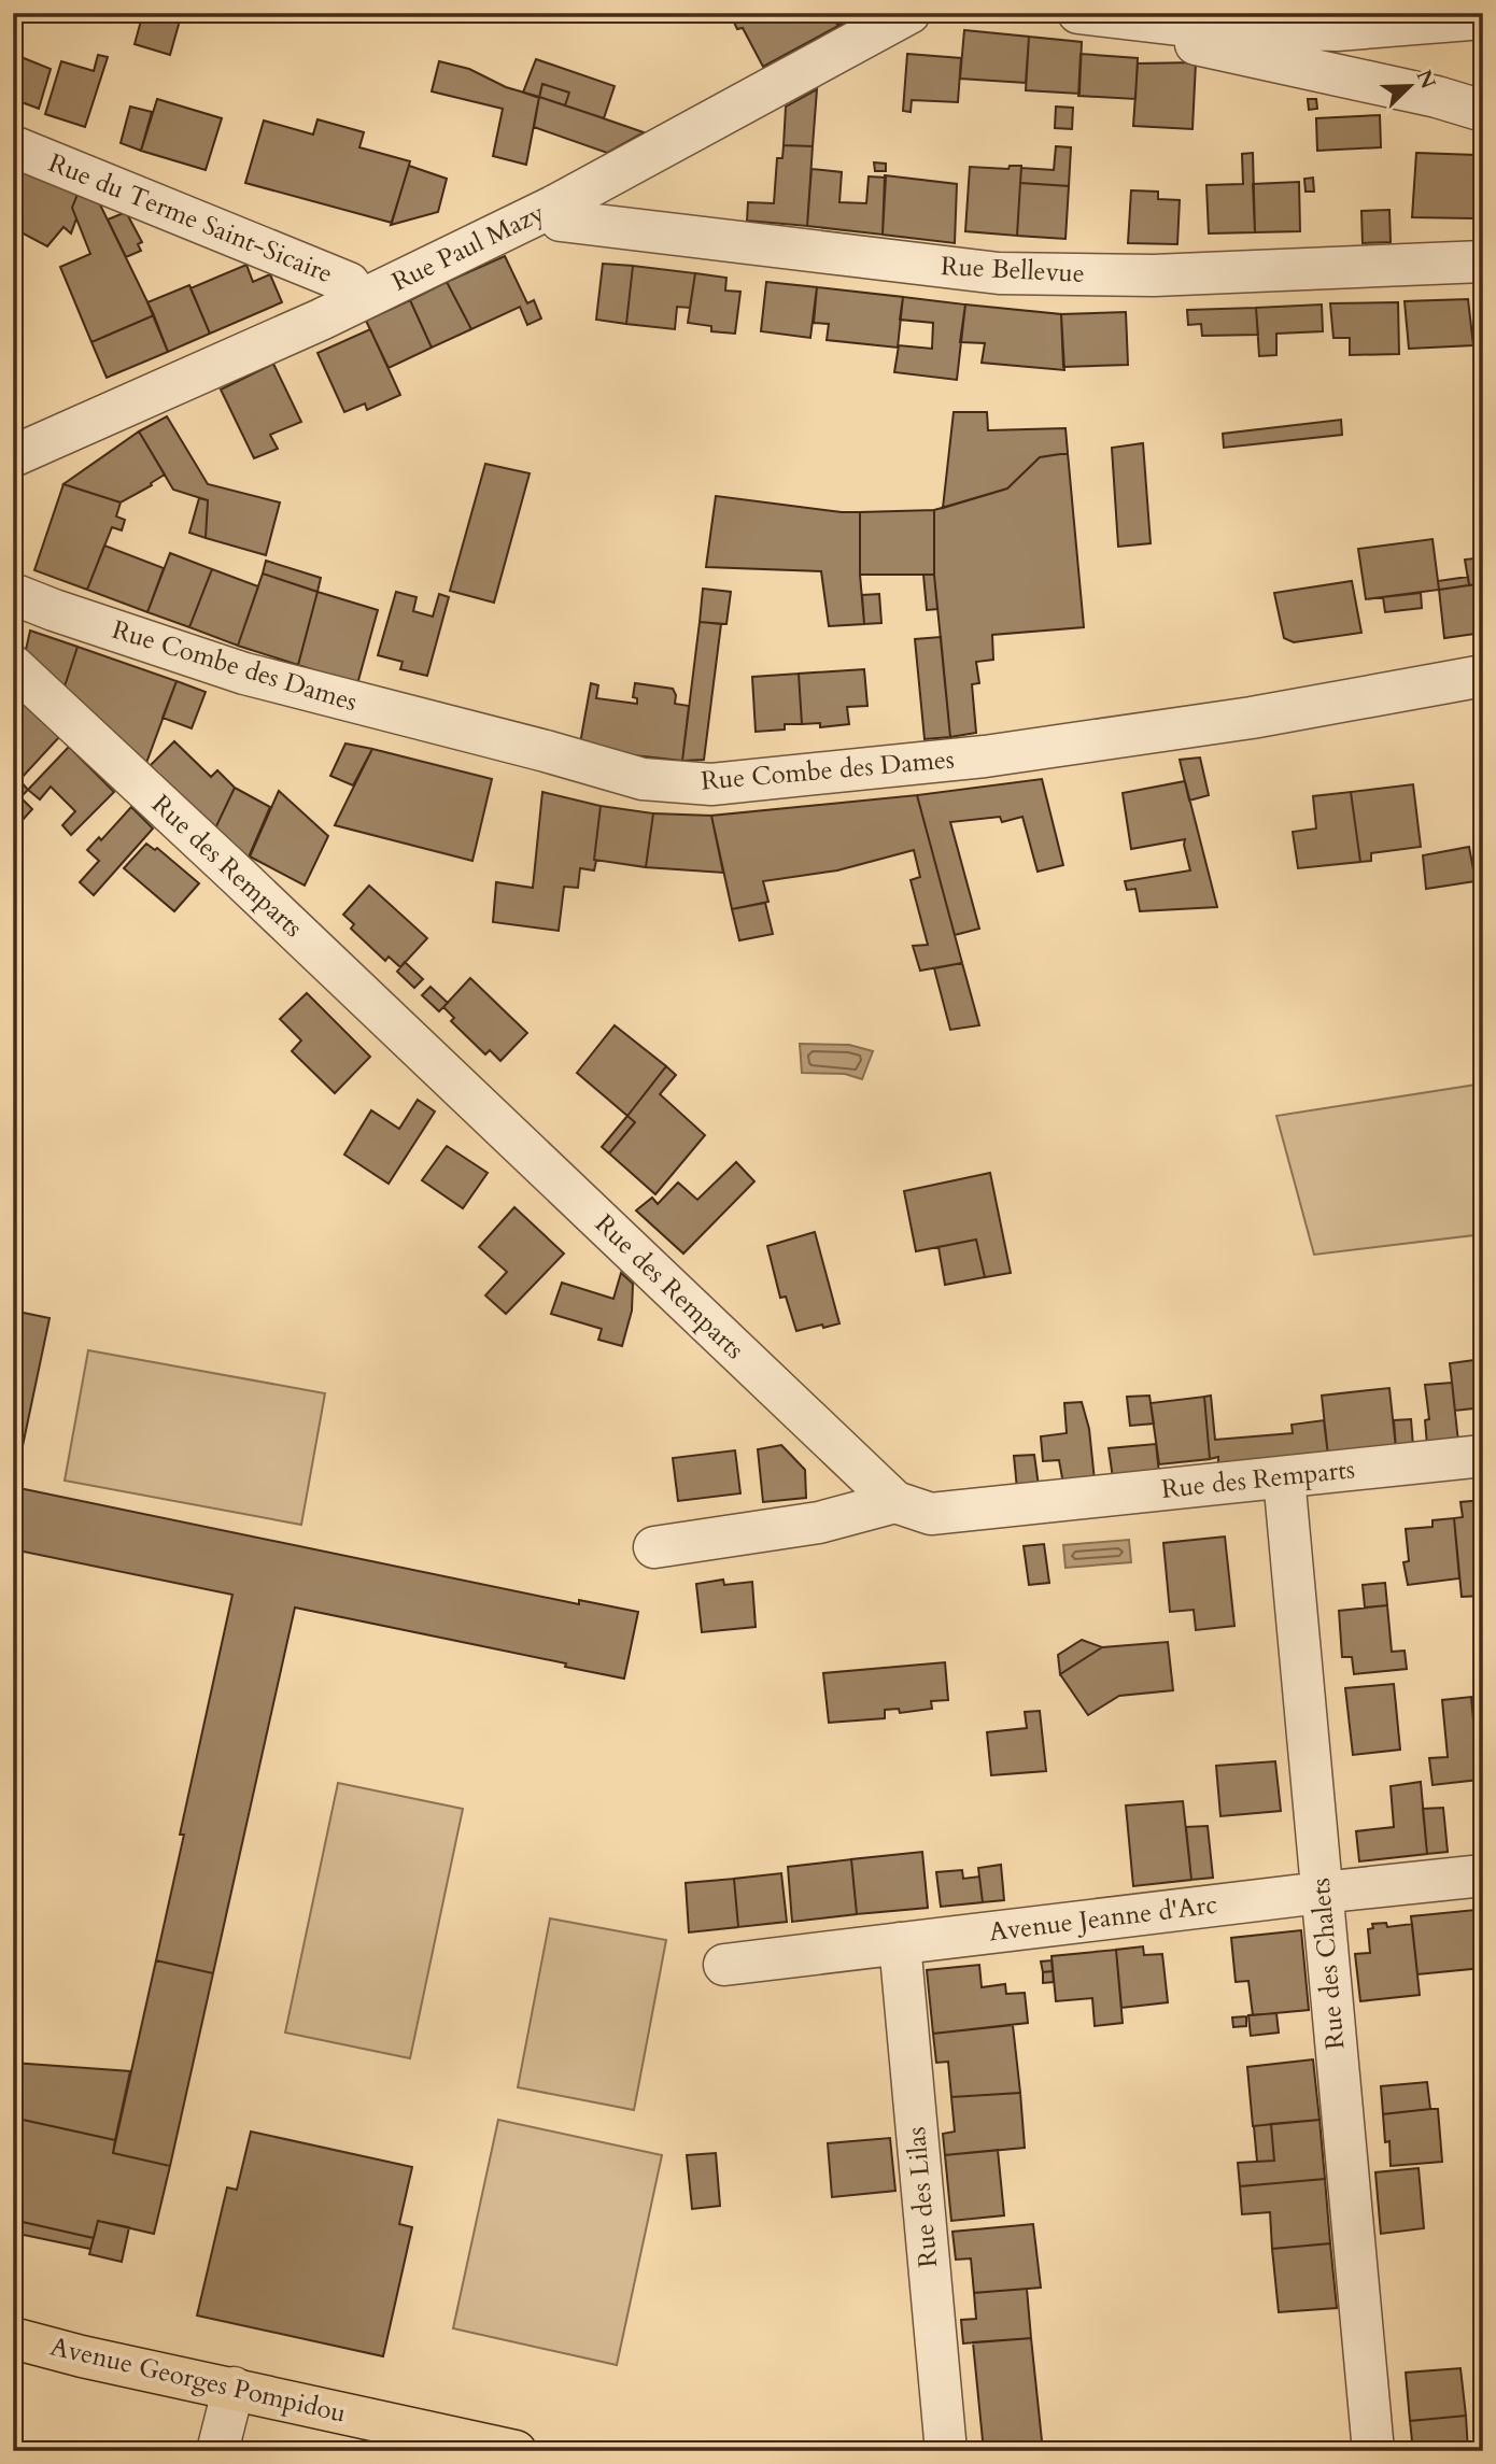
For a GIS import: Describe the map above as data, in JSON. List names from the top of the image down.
{
  "streets": {
    "main road": ["Avenue Georges Pompidou"],
    "street": [
      "Rue du Terme Saint-Sicaire",
      "Rue Paul Mazy",
      "Rue Bellevue",
      "Rue Combe des Dames",
      "Rue des Remparts",
      "Avenue Jeanne d'Arc",
      "Rue des Chalets",
      "Rue des Lilas"
    ]
  },
  "crossings": [
    ["Rue du Terme Saint-Sicaire", "Rue Paul Mazy"],
    ["Rue Paul Mazy", "Rue Bellevue"],
    ["Rue des Remparts", "Rue des Chalets"],
    ["Avenue Jeanne d'Arc", "Rue des Chalets"],
    ["Avenue Jeanne d'Arc", "Rue des Lilas"]
  ],
  "north": "top right"
}
